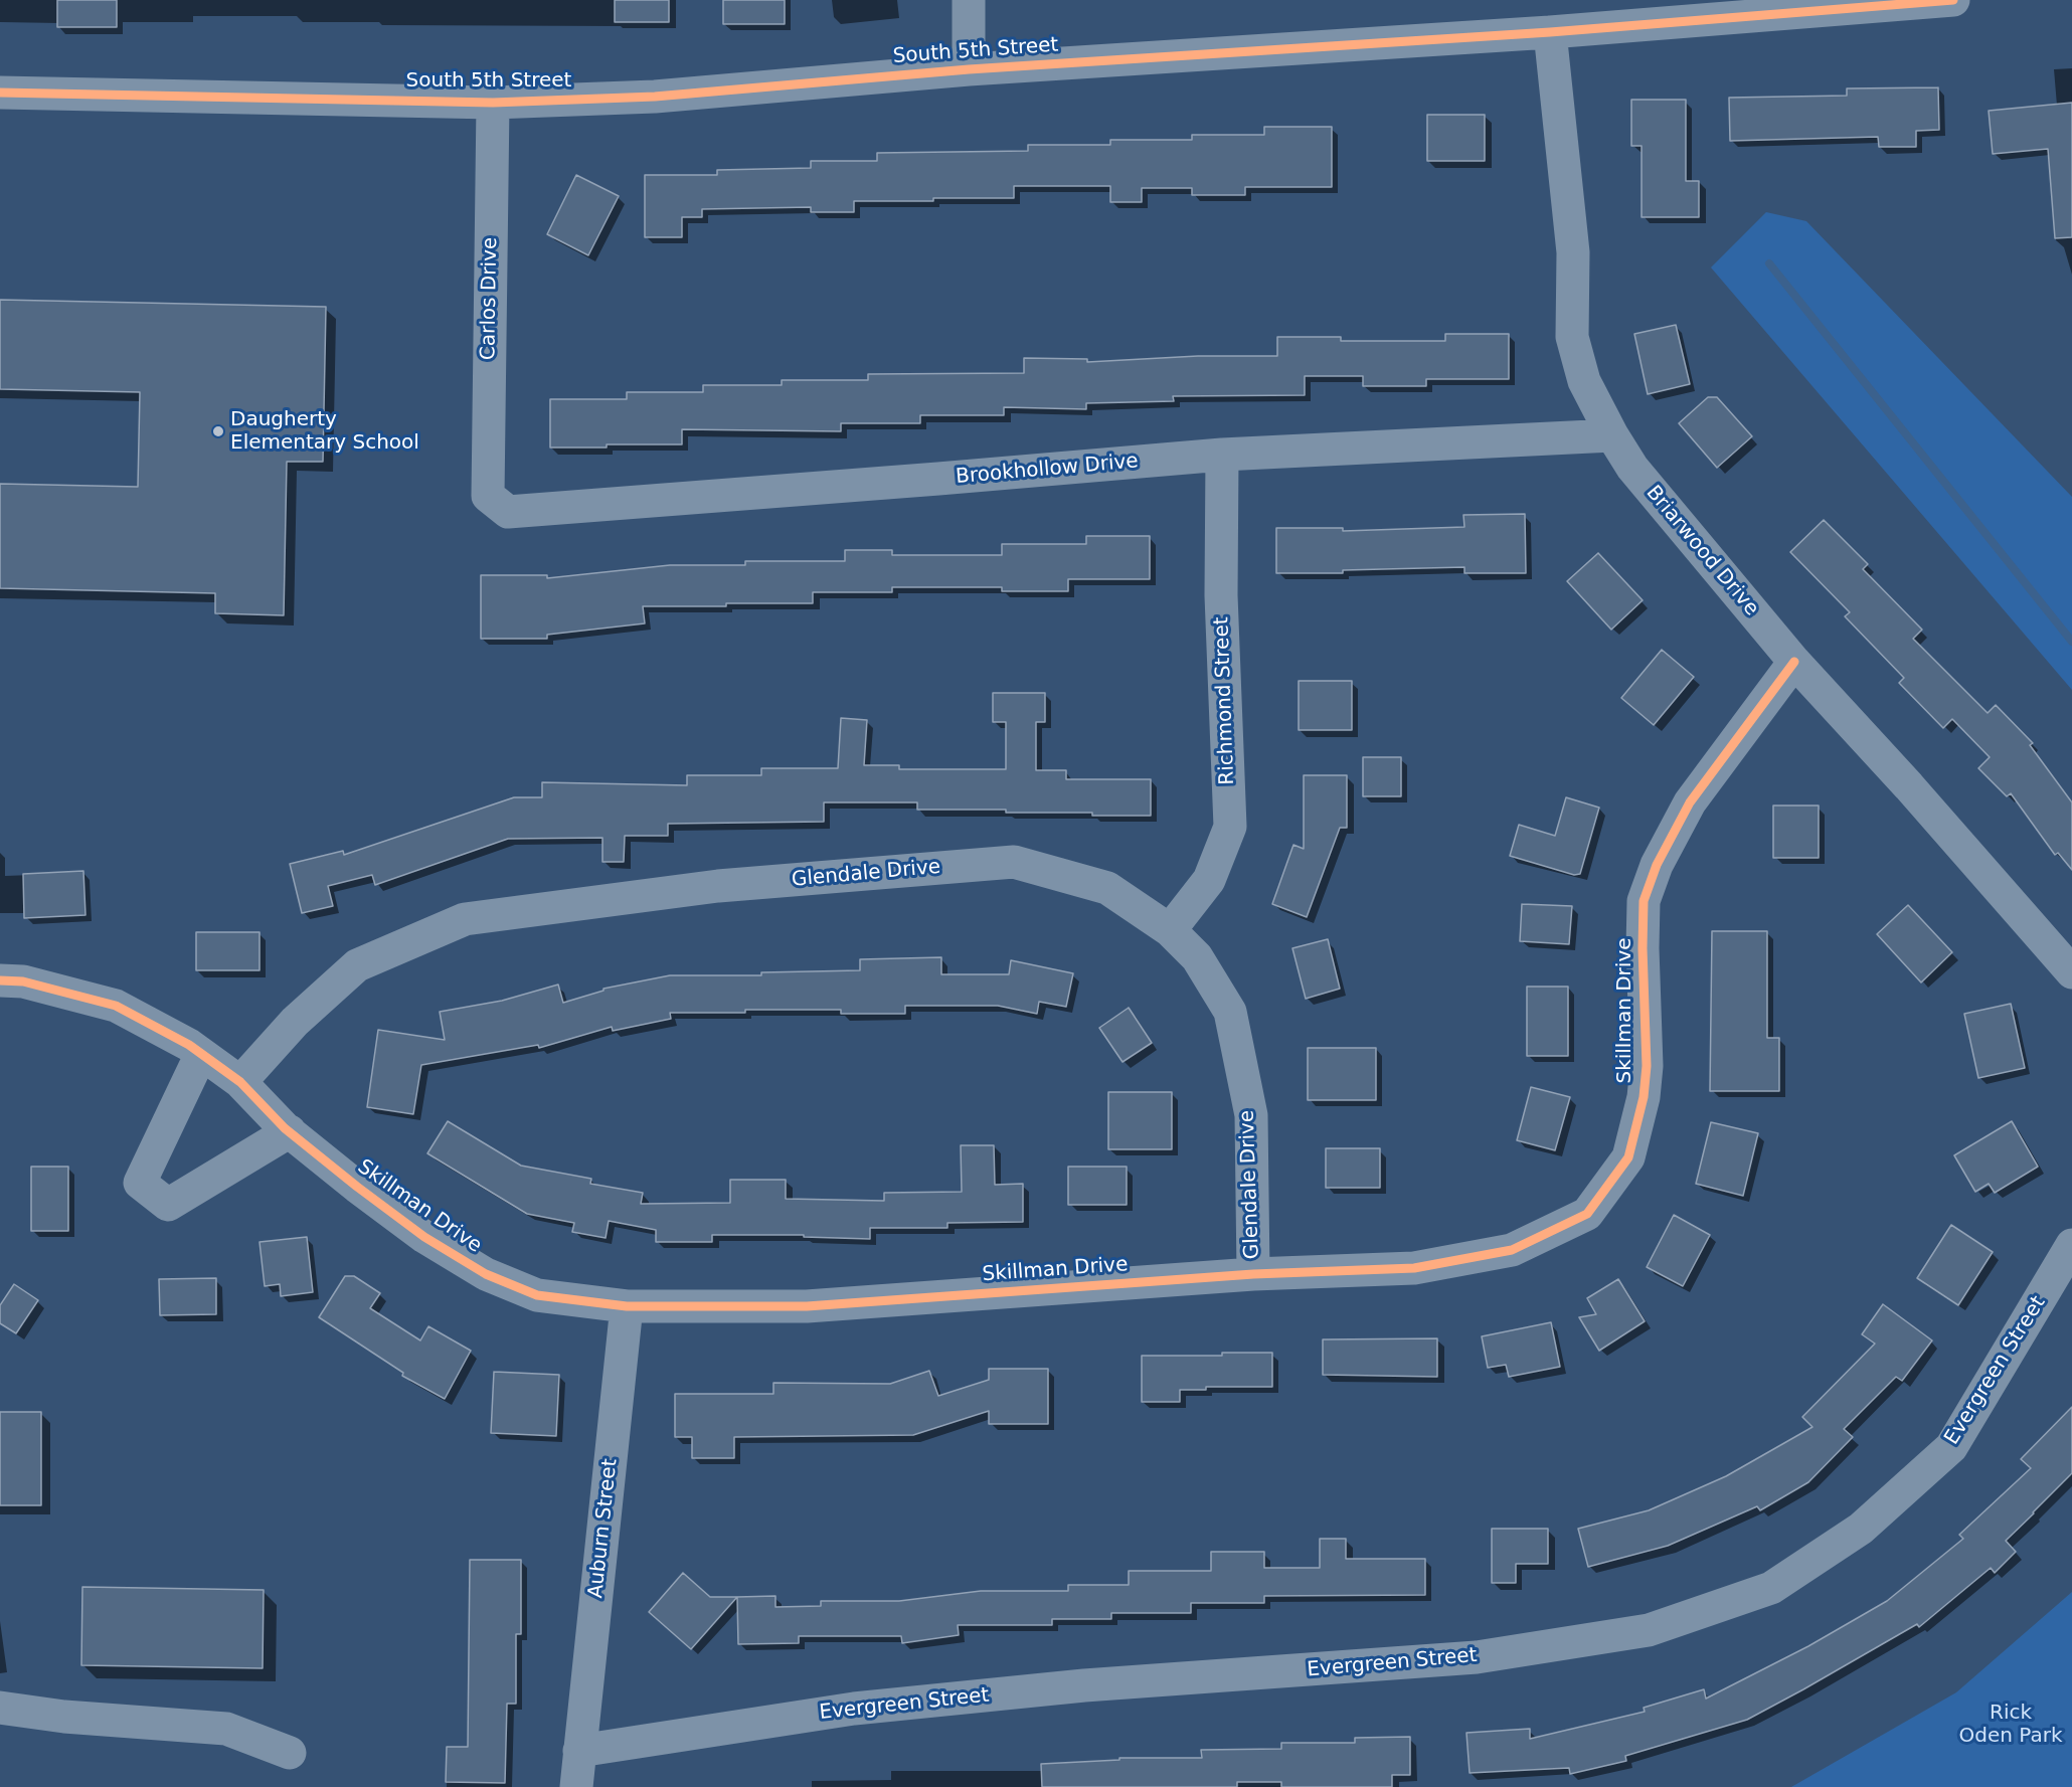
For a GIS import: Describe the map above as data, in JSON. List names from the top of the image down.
{
  "streets": {
    "street": [
      "South 5th Street",
      "Carlos Drive",
      "Brookhollow Drive",
      "Briarwood Drive",
      "Richmond Street",
      "Glendale Drive",
      "Skillman Drive",
      "Evergreen Street",
      "Auburn Street"
    ]
  },
  "crossings": [
    ["South 5th Street", "Carlos Drive"],
    ["South 5th Street", "Briarwood Drive"],
    ["Carlos Drive", "Brookhollow Drive"],
    ["Brookhollow Drive", "Briarwood Drive"],
    ["Brookhollow Drive", "Richmond Street"],
    ["Briarwood Drive", "Skillman Drive"],
    ["Richmond Street", "Glendale Drive"],
    ["Glendale Drive", "Skillman Drive"],
    ["Skillman Drive", "Auburn Street"],
    ["Evergreen Street", "Auburn Street"]
  ],
  "parks": ["Rick Oden Park"],
  "places": ["Daugherty Elementary School"]
}
